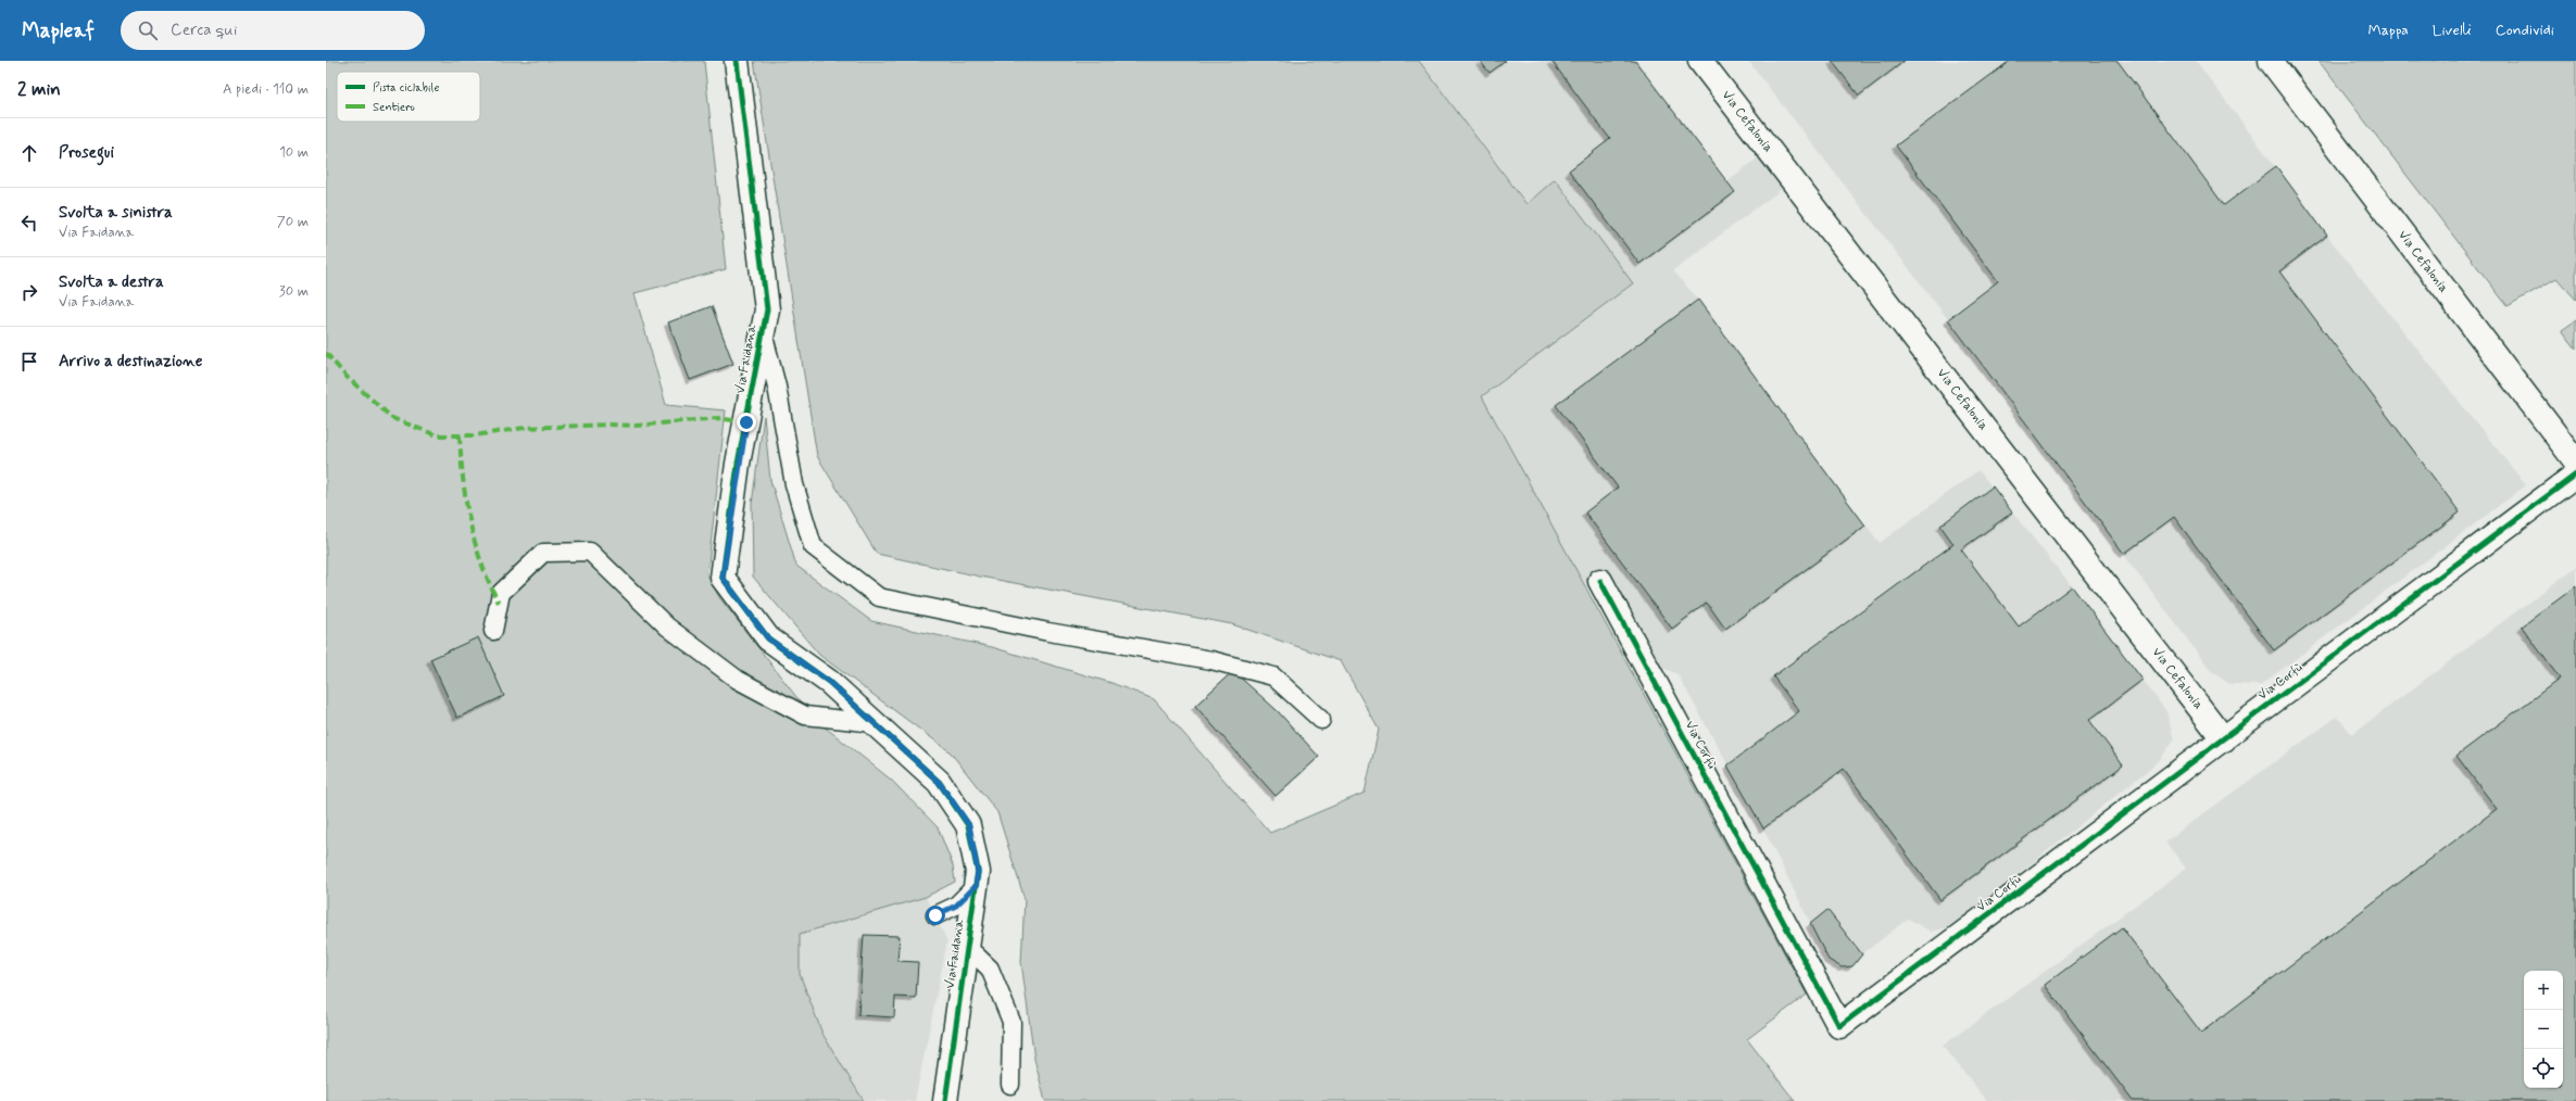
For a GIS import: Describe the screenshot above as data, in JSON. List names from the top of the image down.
{
  "streets": {
    "street": ["Via Cefalonia", "Via Faidana", "Via Corfù"]
  },
  "crossings": [
    ["Via Cefalonia", "Via Corfù"]
  ],
  "legend": ["Pista ciclabile", "Sentiero"],
  "page": {
    "header": "Mapleaf",
    "search": "Cerca qui",
    "nav": ["Mappa", "Livelli", "Condividi"],
    "heading": ["2 min", "A piedi · 110 m"],
    "list": [
      ["Prosegui", "10 m"],
      ["Svolta a sinistra", "Via Faidana", "70 m"],
      ["Svolta a destra", "Via Faidana", "30 m"],
      "Arrivo a destinazione"
    ],
    "map_buttons": ["+", "−"]
  }
}
